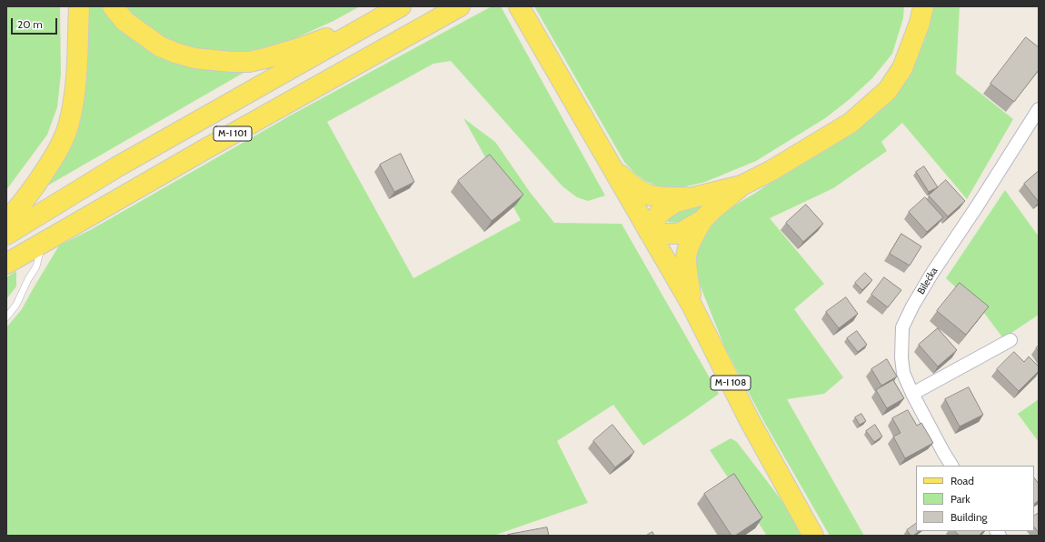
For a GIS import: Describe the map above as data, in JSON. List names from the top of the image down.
{
  "streets": {
    "main road": ["M-I 101", "M-I 108"],
    "street": ["Bilećka"]
  },
  "legend": ["Road", "Park", "Building"],
  "scale_bar": "20 m"
}
